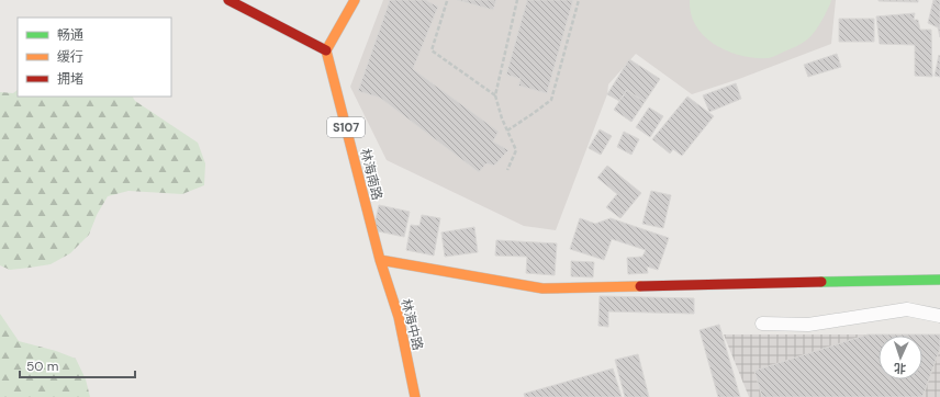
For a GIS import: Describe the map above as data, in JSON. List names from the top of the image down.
{
  "streets": {
    "street": ["S107", "林海南路", "林海中路"]
  },
  "crossings": [
    ["林海南路", "林海中路"]
  ],
  "legend": ["畅通", "缓行", "拥堵"],
  "scale_bar": "50 m",
  "north": "bottom"
}
